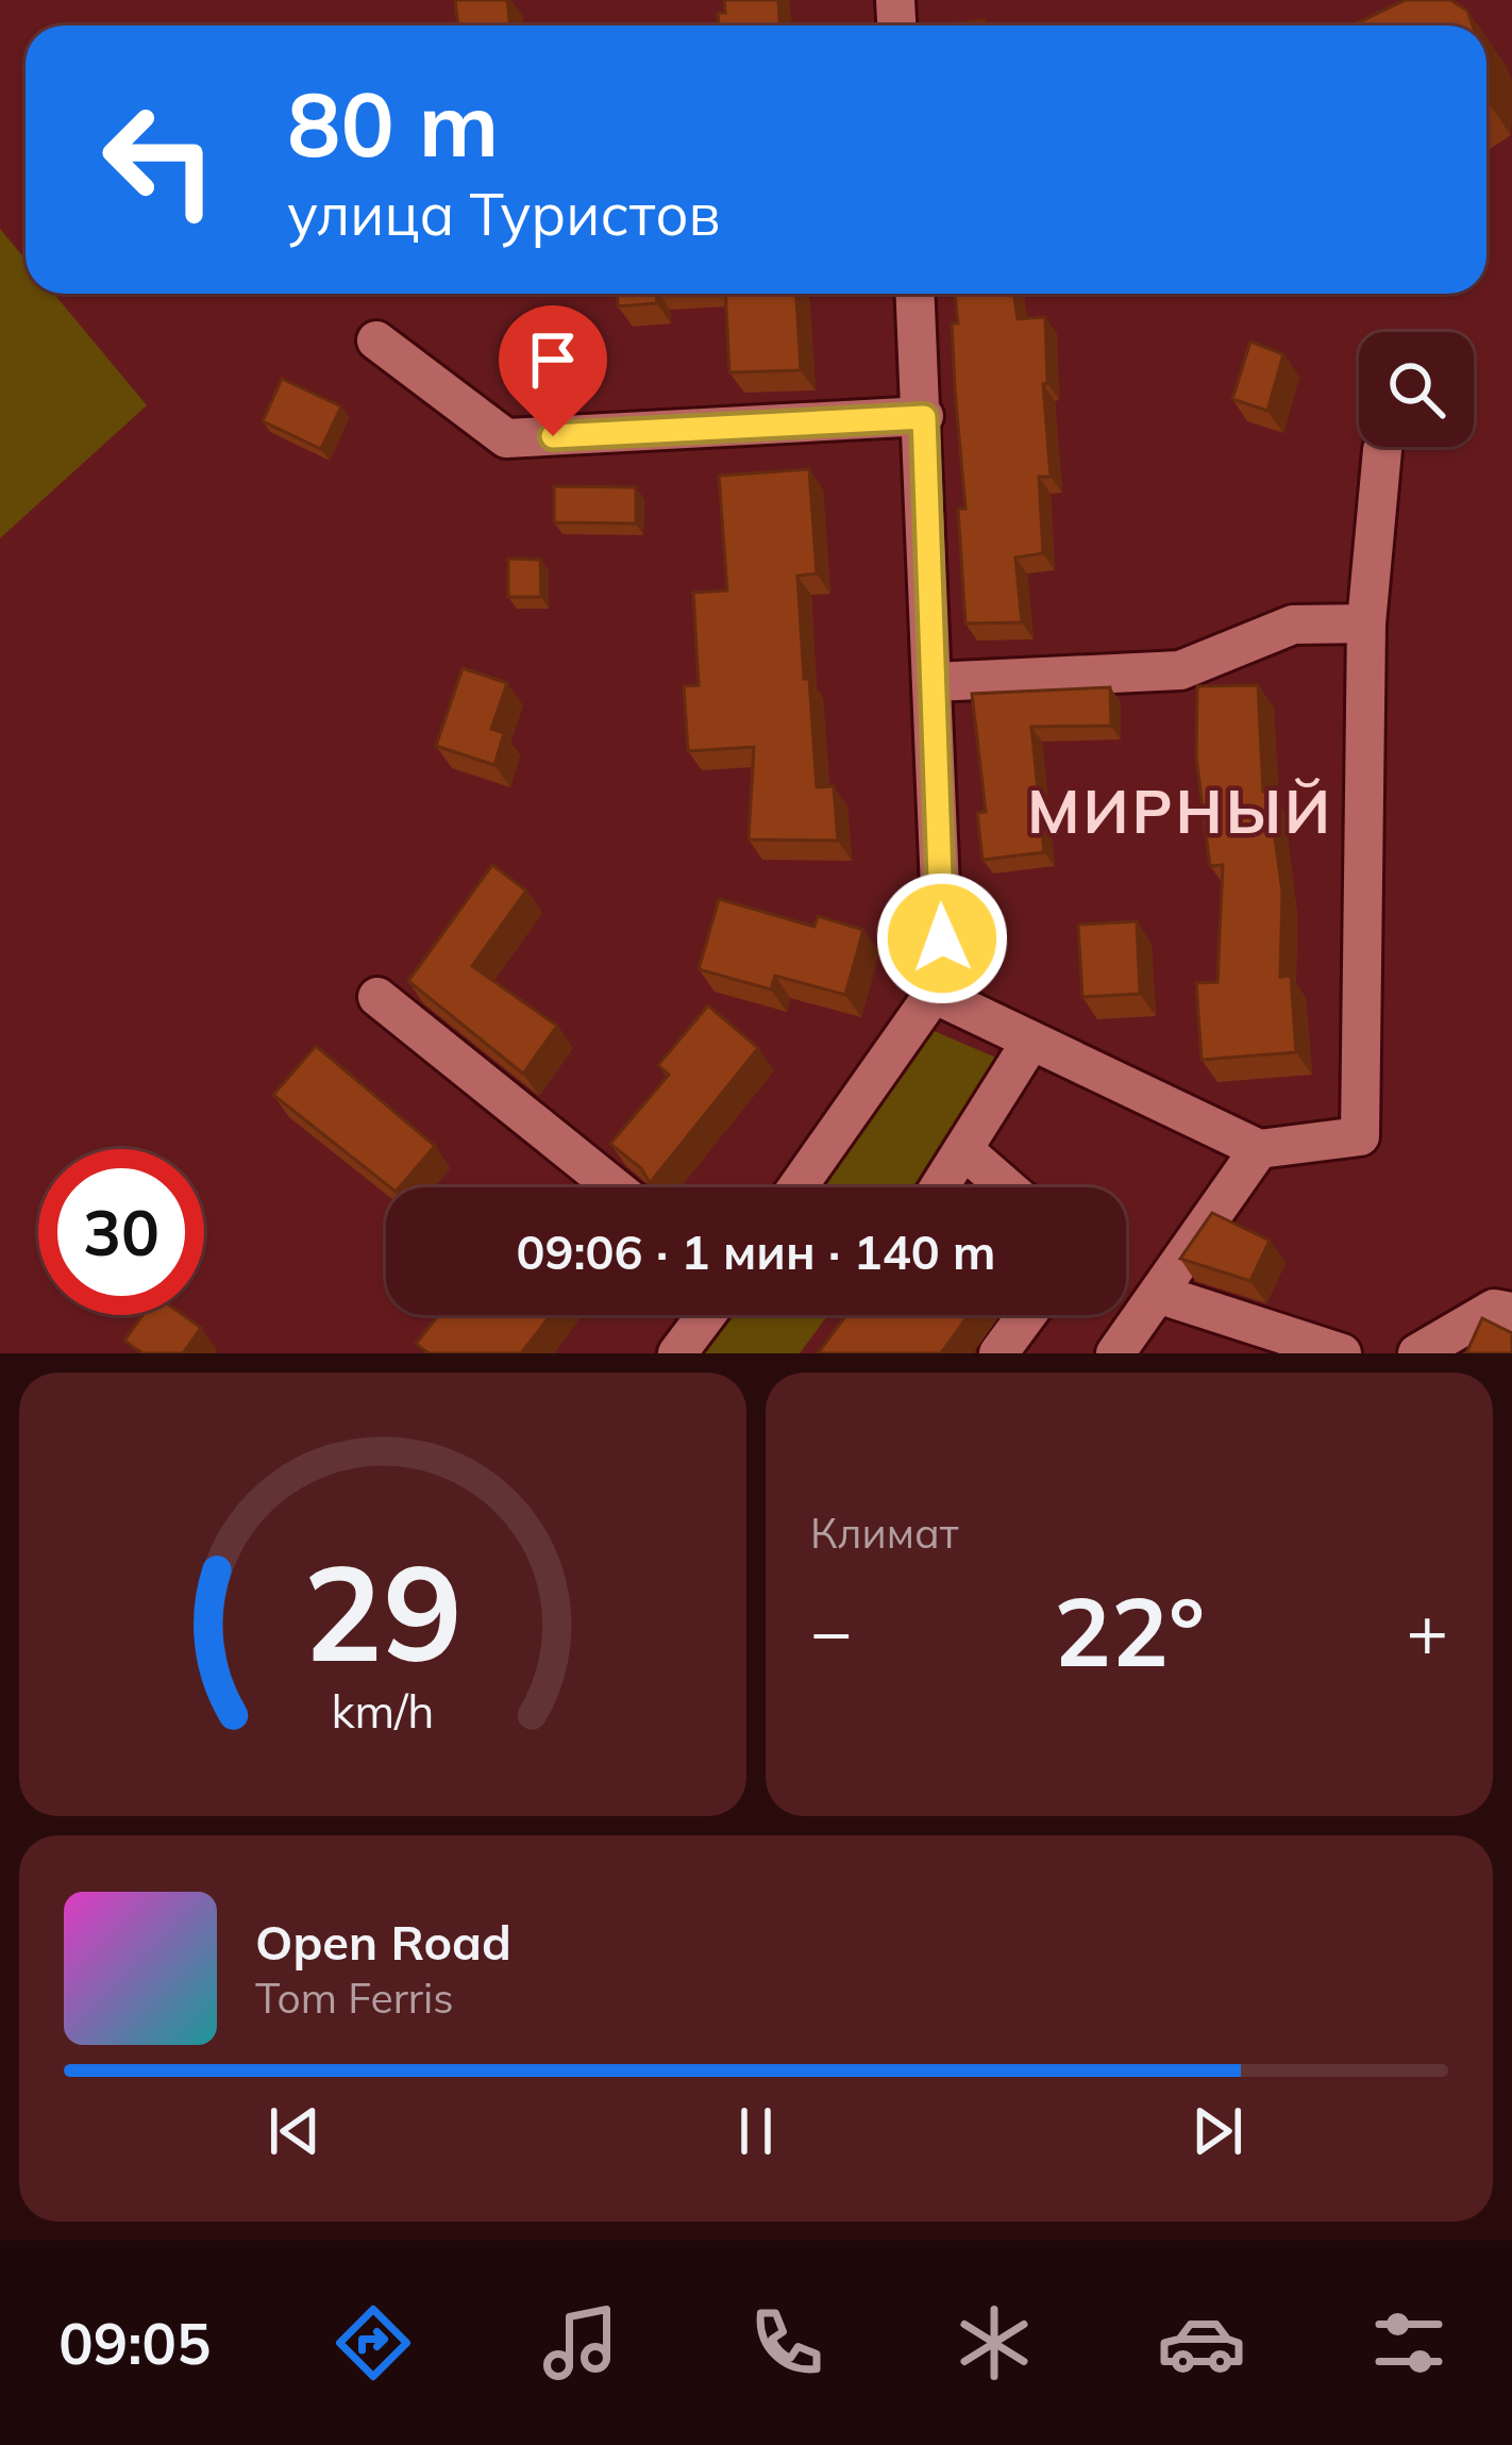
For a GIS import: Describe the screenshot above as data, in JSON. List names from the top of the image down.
{
  "districts": ["МИРНЫЙ"],
  "page": {
    "turn": ["80 m", "улица Туристов"],
    "limit": "30",
    "trip": "09:06 · 1 мин · 140 m",
    "tile": "Климат",
    "heat": ["−", "22°", "+"],
    "song": ["Open Road", "Tom Ferris"],
    "tabs": "09:05",
    "gauge": ["29", "km/h"]
  }
}
